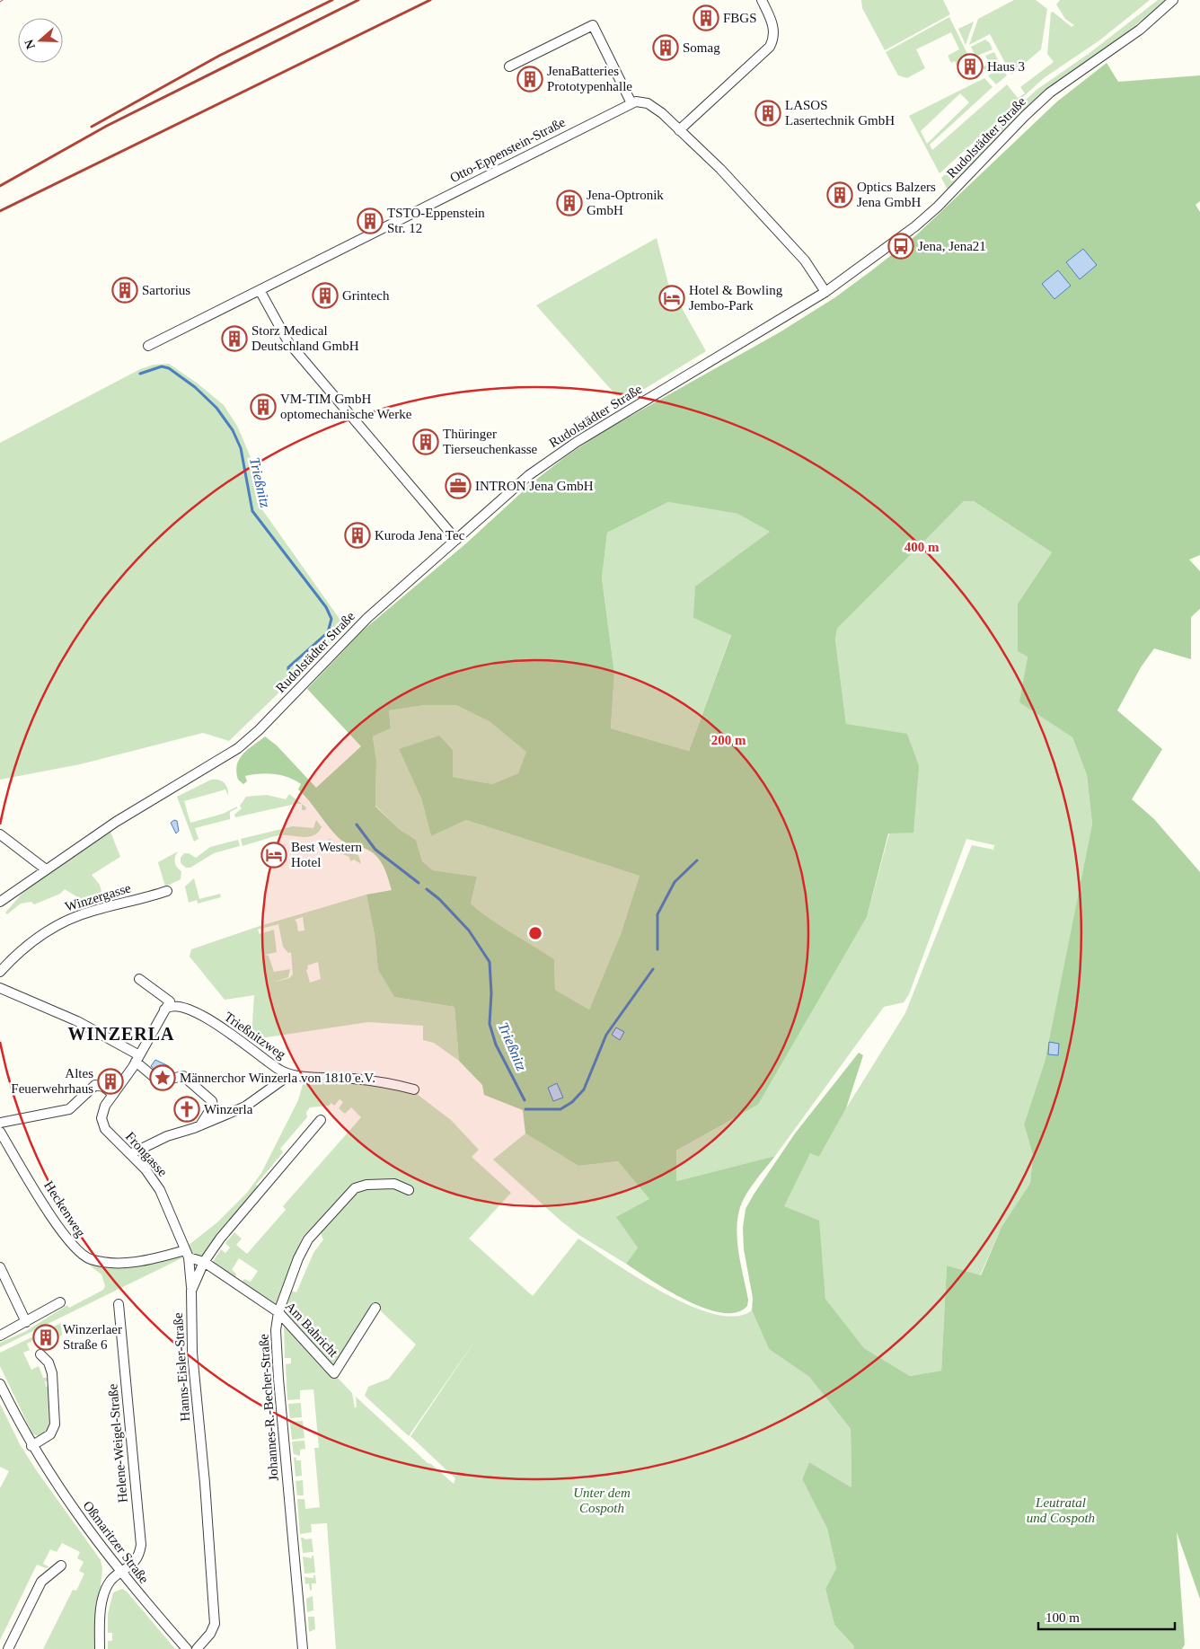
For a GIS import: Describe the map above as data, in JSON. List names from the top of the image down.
{
  "streets": {
    "street": [
      "Rudolstädter Straße",
      "Otto-Eppenstein-Straße",
      "Winzergasse",
      "Trießnitzweg",
      "Frongasse",
      "Heckenweg",
      "Am Bahricht",
      "Hanns-Eisler-Straße",
      "Johannes-R.-Becher-Straße",
      "Helene-Weigel-Straße",
      "Oßmaritzer Straße"
    ]
  },
  "crossings": [
    ["Frongasse", "Heckenweg"],
    ["Frongasse", "Hanns-Eisler-Straße"],
    ["Am Bahricht", "Hanns-Eisler-Straße"],
    ["Am Bahricht", "Johannes-R.-Becher-Straße"],
    ["Helene-Weigel-Straße", "Oßmaritzer Straße"]
  ],
  "districts": ["WINZERLA"],
  "water": ["Trießnitz"],
  "parks": ["Unter dem Cospoth", "Leutratal und Cospoth"],
  "places": {
    "building": [
      "FBGS",
      "Somag",
      "Haus 3",
      "JenaBatteries Prototypenhalle",
      "LASOS Lasertechnik GmbH",
      "Optics Balzers Jena GmbH",
      "Jena-Optronik GmbH",
      "TSTO-Eppenstein Str. 12",
      "Sartorius",
      "Grintech",
      "Storz Medical Deutschland GmbH",
      "VM-TIM GmbH optomechanische Werke",
      "Thüringer Tierseuchenkasse",
      "Kuroda Jena Tec",
      "Altes Feuerwehrhaus",
      "Winzerlaer Straße 6"
    ],
    "bus stop": ["Jena, Jena21"],
    "hotel": ["Hotel & Bowling Jembo-Park", "Best Western Hotel"],
    "office": ["INTRON Jena GmbH"],
    "place": ["Männerchor Winzerla von 1810 e.V."],
    "church": ["Winzerla"]
  },
  "scale_bar": "100 m",
  "north": "left",
  "rings": ["400 m", "200 m"]
}
